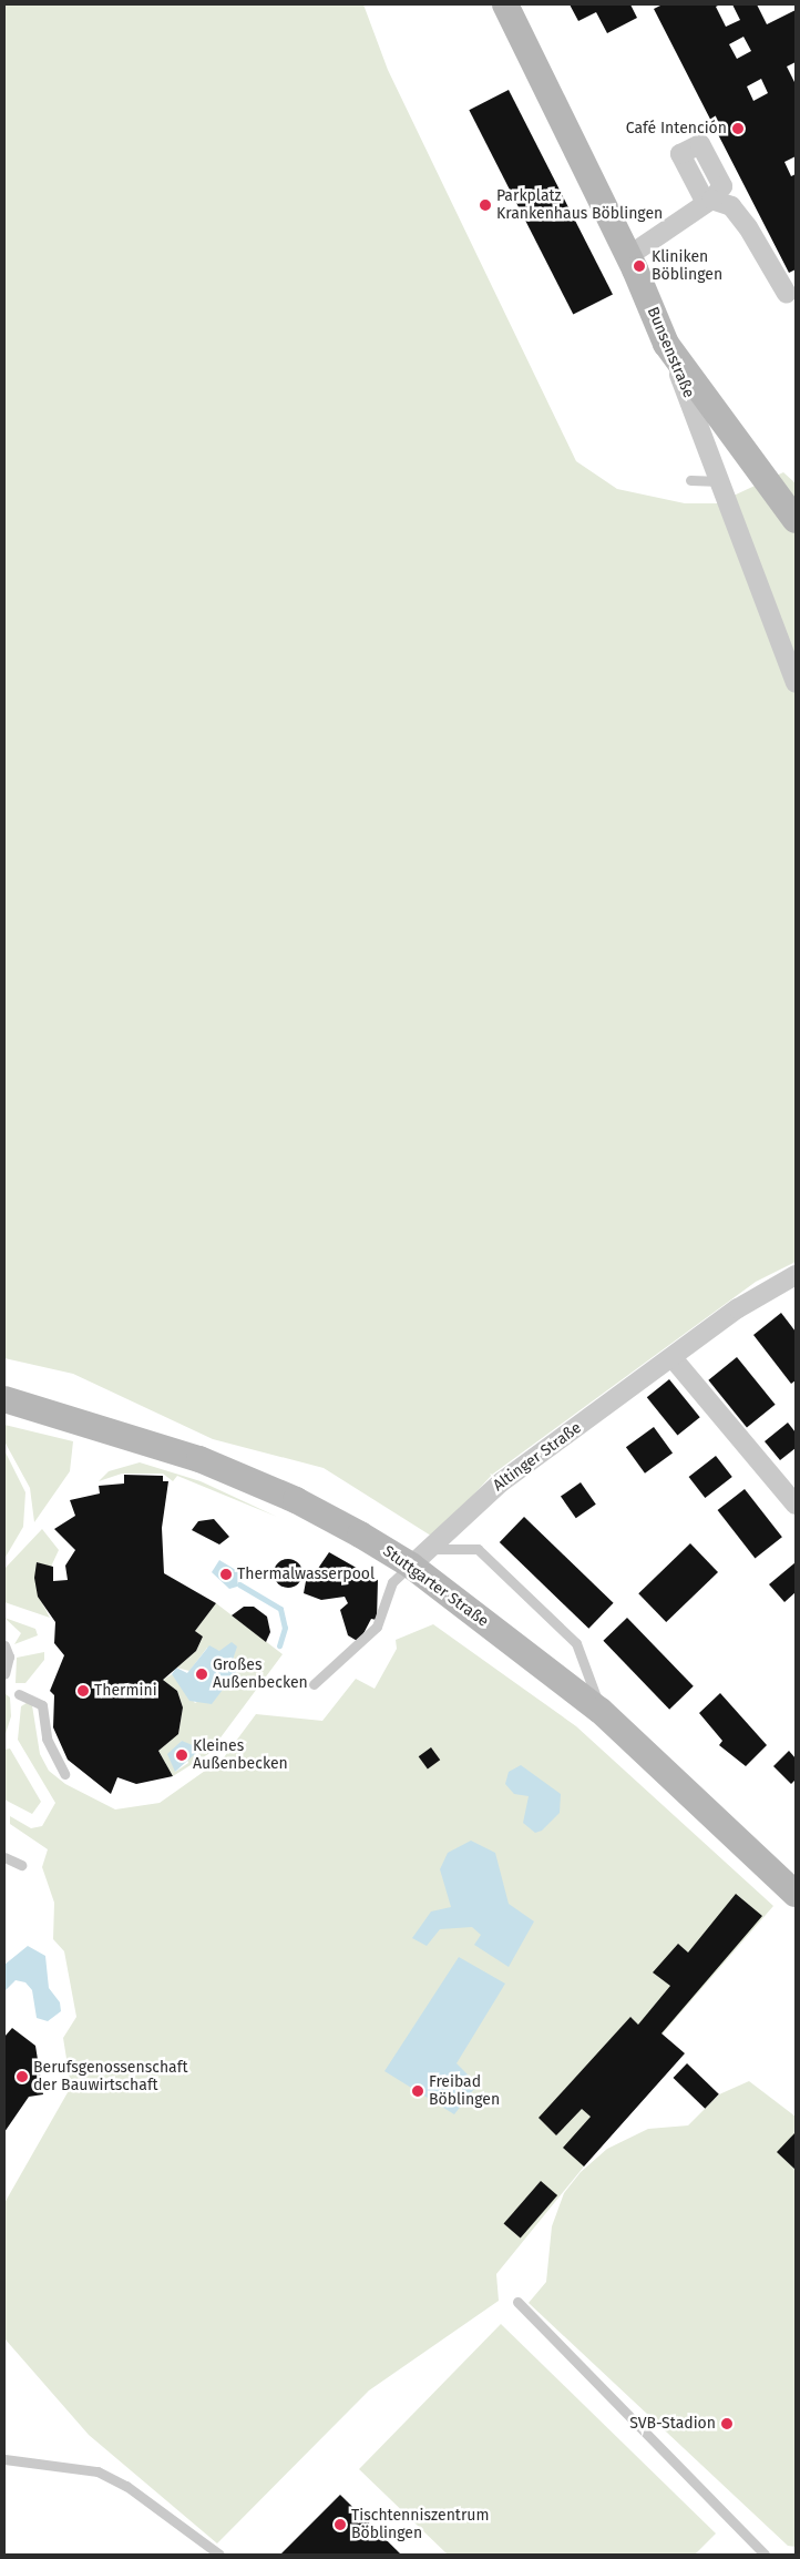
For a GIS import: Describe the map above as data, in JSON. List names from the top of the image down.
{
  "streets": {
    "main road": ["Bunsenstraße", "Stuttgarter Straße"],
    "street": ["Altinger Straße"]
  },
  "crossings": [
    ["Altinger Straße", "Stuttgarter Straße"]
  ],
  "places": [
    "Café Intención",
    "Parkplatz Krankenhaus Böblingen",
    "Kliniken Böblingen",
    "Thermalwasserpool",
    "Großes Außenbecken",
    "Thermini",
    "Kleines Außenbecken",
    "Berufsgenossenschaft der Bauwirtschaft",
    "Freibad Böblingen",
    "SVB-Stadion",
    "Tischtenniszentrum Böblingen"
  ]
}
